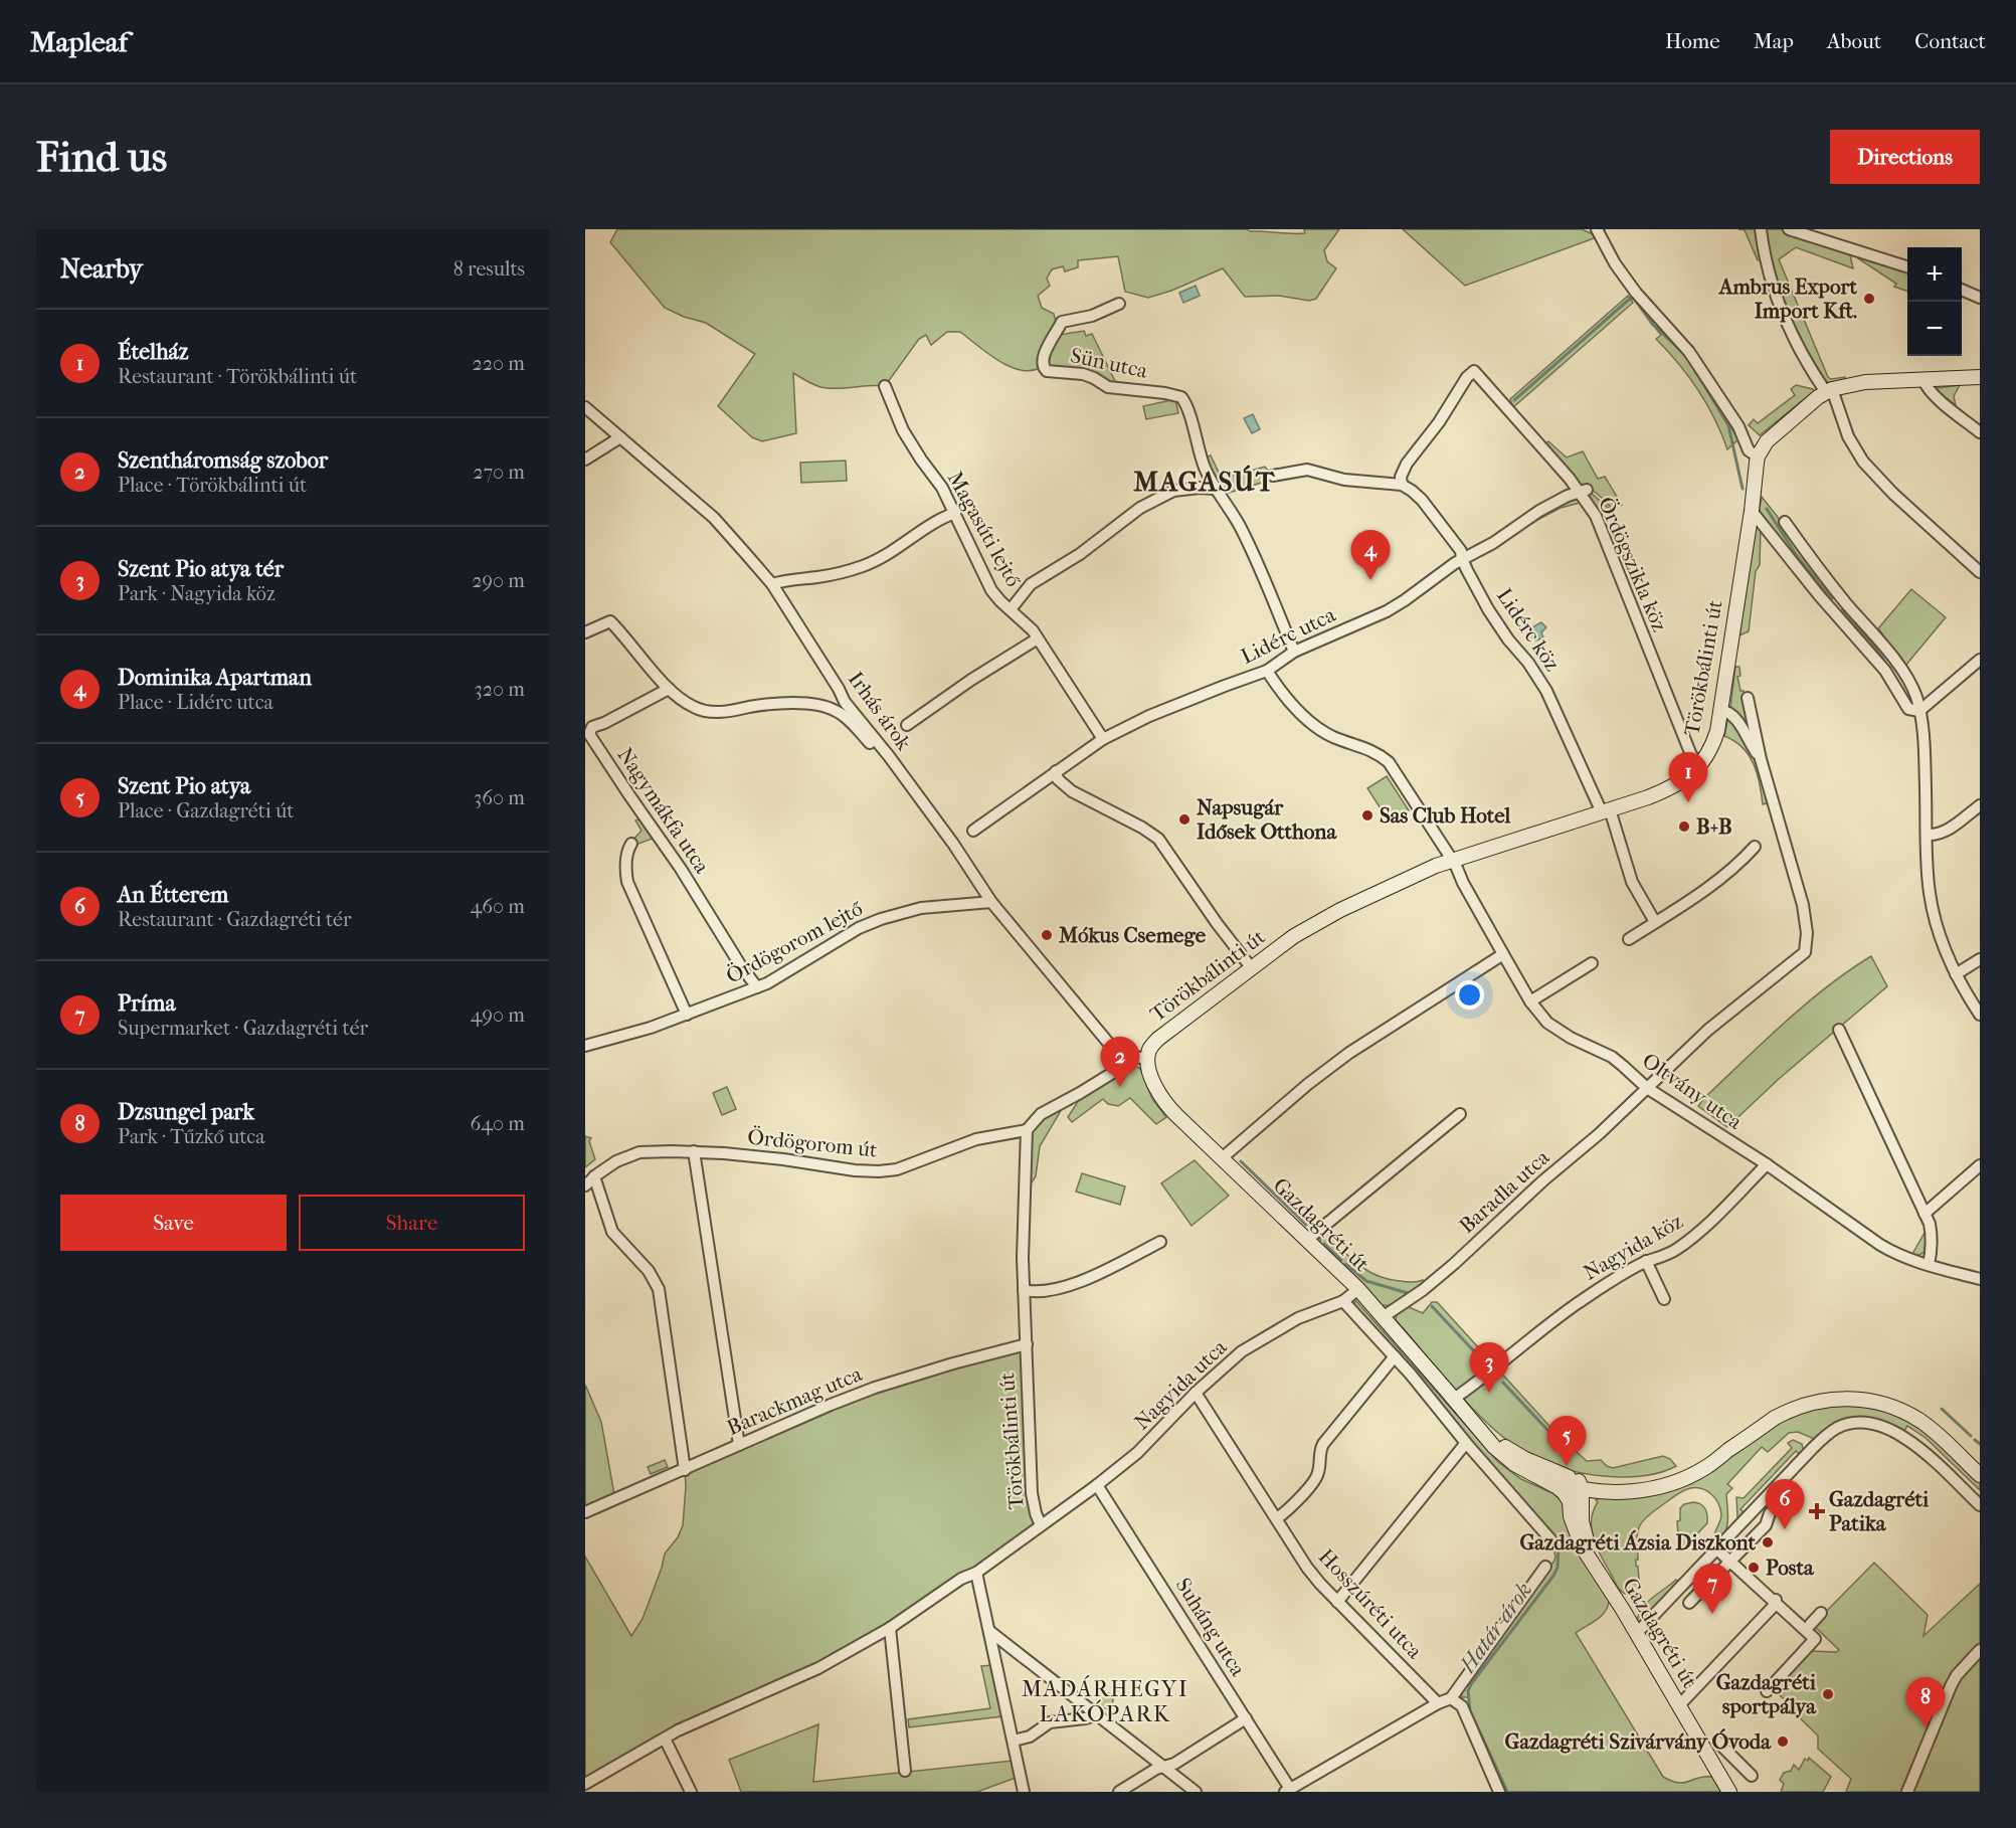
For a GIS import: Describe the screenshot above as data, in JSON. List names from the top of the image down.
{
  "streets": {
    "street": [
      "Sün utca",
      "Magasúti lejtő",
      "Ördögszikla köz",
      "Lidérc köz",
      "Lidérc utca",
      "Törökbálinti út",
      "Irhás árok",
      "Nagymákfa utca",
      "Ördögorom lejtő",
      "Oltvány utca",
      "Ördögorom út",
      "Baradla utca",
      "Gazdagréti út",
      "Nagyida köz",
      "Nagyida utca",
      "Barackmag utca",
      "Hosszúréti utca",
      "Suháng utca"
    ]
  },
  "crossings": [
    ["Sün utca", "Lidérc utca"],
    ["Magasúti lejtő", "Lidérc utca"],
    ["Ördögszikla köz", "Lidérc köz"],
    ["Ördögszikla köz", "Lidérc utca"],
    ["Ördögszikla köz", "Törökbálinti út"],
    ["Lidérc köz", "Lidérc utca"],
    ["Lidérc köz", "Törökbálinti út"],
    ["Lidérc utca", "Oltvány utca"],
    ["Törökbálinti út", "Oltvány utca"],
    ["Törökbálinti út", "Ördögorom út"],
    ["Törökbálinti út", "Gazdagréti út"],
    ["Törökbálinti út", "Nagyida utca"],
    ["Törökbálinti út", "Barackmag utca"],
    ["Irhás árok", "Ördögorom lejtő"],
    ["Nagymákfa utca", "Ördögorom lejtő"],
    ["Oltvány utca", "Baradla utca"],
    ["Oltvány utca", "Nagyida köz"],
    ["Baradla utca", "Gazdagréti út"],
    ["Gazdagréti út", "Nagyida köz"],
    ["Gazdagréti út", "Nagyida utca"],
    ["Nagyida utca", "Hosszúréti utca"],
    ["Nagyida utca", "Suháng utca"]
  ],
  "districts": ["MAGASÚT", "MADÁRHEGYI LAKÓPARK"],
  "water": ["Határ-árok"],
  "places": {
    "other": [
      "Ambrus Export Import Kft.",
      "Sas Club Hotel",
      "Napsugár Idősek Otthona",
      "B+B",
      "Mókus Csemege",
      "Gazdagréti Ázsia Diszkont",
      "Posta",
      "Gazdagréti sportpálya",
      "Gazdagréti Szivárvány Óvoda"
    ],
    "health": ["Gazdagréti Patika"]
  },
  "page": {
    "header": "Mapleaf",
    "nav": [
      "Home",
      "Map",
      "About",
      "Contact"
    ],
    "buttons": [
      "Directions",
      ["Save", "Share"]
    ],
    "title": "Find us",
    "heading": ["Nearby", "8 results"],
    "map_buttons": ["+", "−"],
    "list": [
      {
        "mark": "1",
        "name": "Ételház",
        "note": "Restaurant · Törökbálinti út",
        "value": "220 m"
      },
      {
        "mark": "2",
        "name": "Szentháromság szobor",
        "note": "Place · Törökbálinti út",
        "value": "270 m"
      },
      {
        "mark": "3",
        "name": "Szent Pio atya tér",
        "note": "Park · Nagyida köz",
        "value": "290 m"
      },
      {
        "mark": "4",
        "name": "Dominika Apartman",
        "note": "Place · Lidérc utca",
        "value": "320 m"
      },
      {
        "mark": "5",
        "name": "Szent Pio atya",
        "note": "Place · Gazdagréti út",
        "value": "360 m"
      },
      {
        "mark": "6",
        "name": "An Étterem",
        "note": "Restaurant · Gazdagréti tér",
        "value": "460 m"
      },
      {
        "mark": "7",
        "name": "Príma",
        "note": "Supermarket · Gazdagréti tér",
        "value": "490 m"
      },
      {
        "mark": "8",
        "name": "Dzsungel park",
        "note": "Park · Tűzkő utca",
        "value": "640 m"
      }
    ],
    "pins": [
      "4",
      "1",
      "2",
      "3",
      "5",
      "6",
      "7",
      "8"
    ]
  }
}
